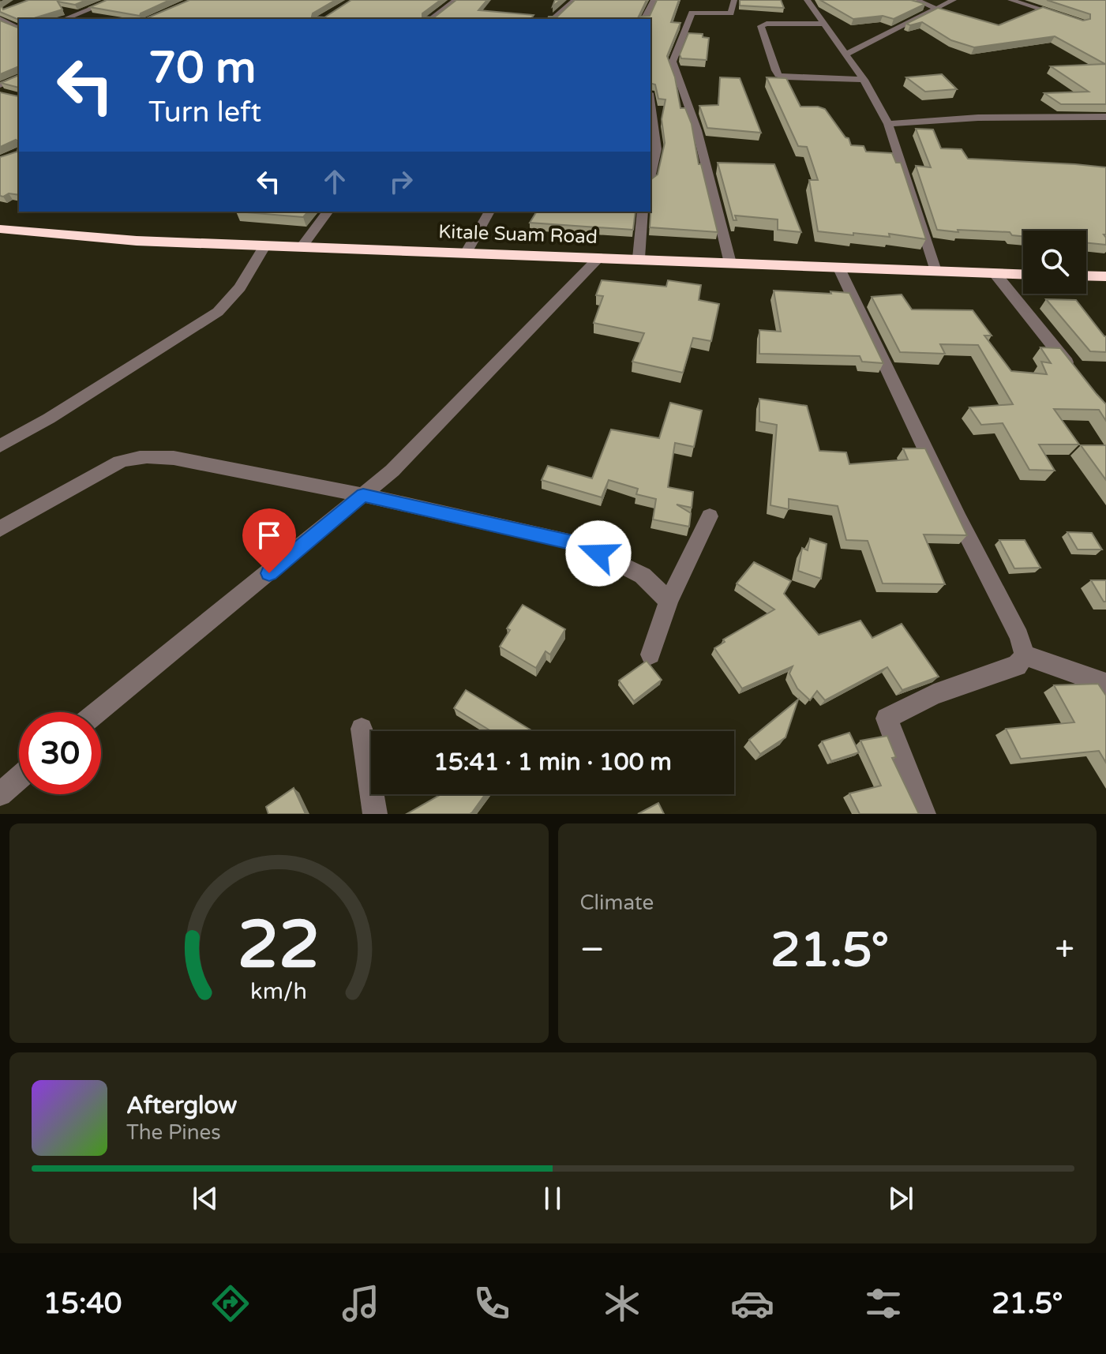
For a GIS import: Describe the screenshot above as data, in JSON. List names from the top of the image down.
{
  "streets": {
    "highway": ["Kitale Suam Road"]
  },
  "page": {
    "turn": ["70 m", "Turn left"],
    "limit": "30",
    "trip": "15:41 · 1 min · 100 m",
    "tile": "Climate",
    "heat": ["−", "21.5°", "+"],
    "song": ["Afterglow", "The Pines"],
    "tabs": ["15:40", "21.5°"],
    "gauge": ["22", "km/h"]
  }
}
